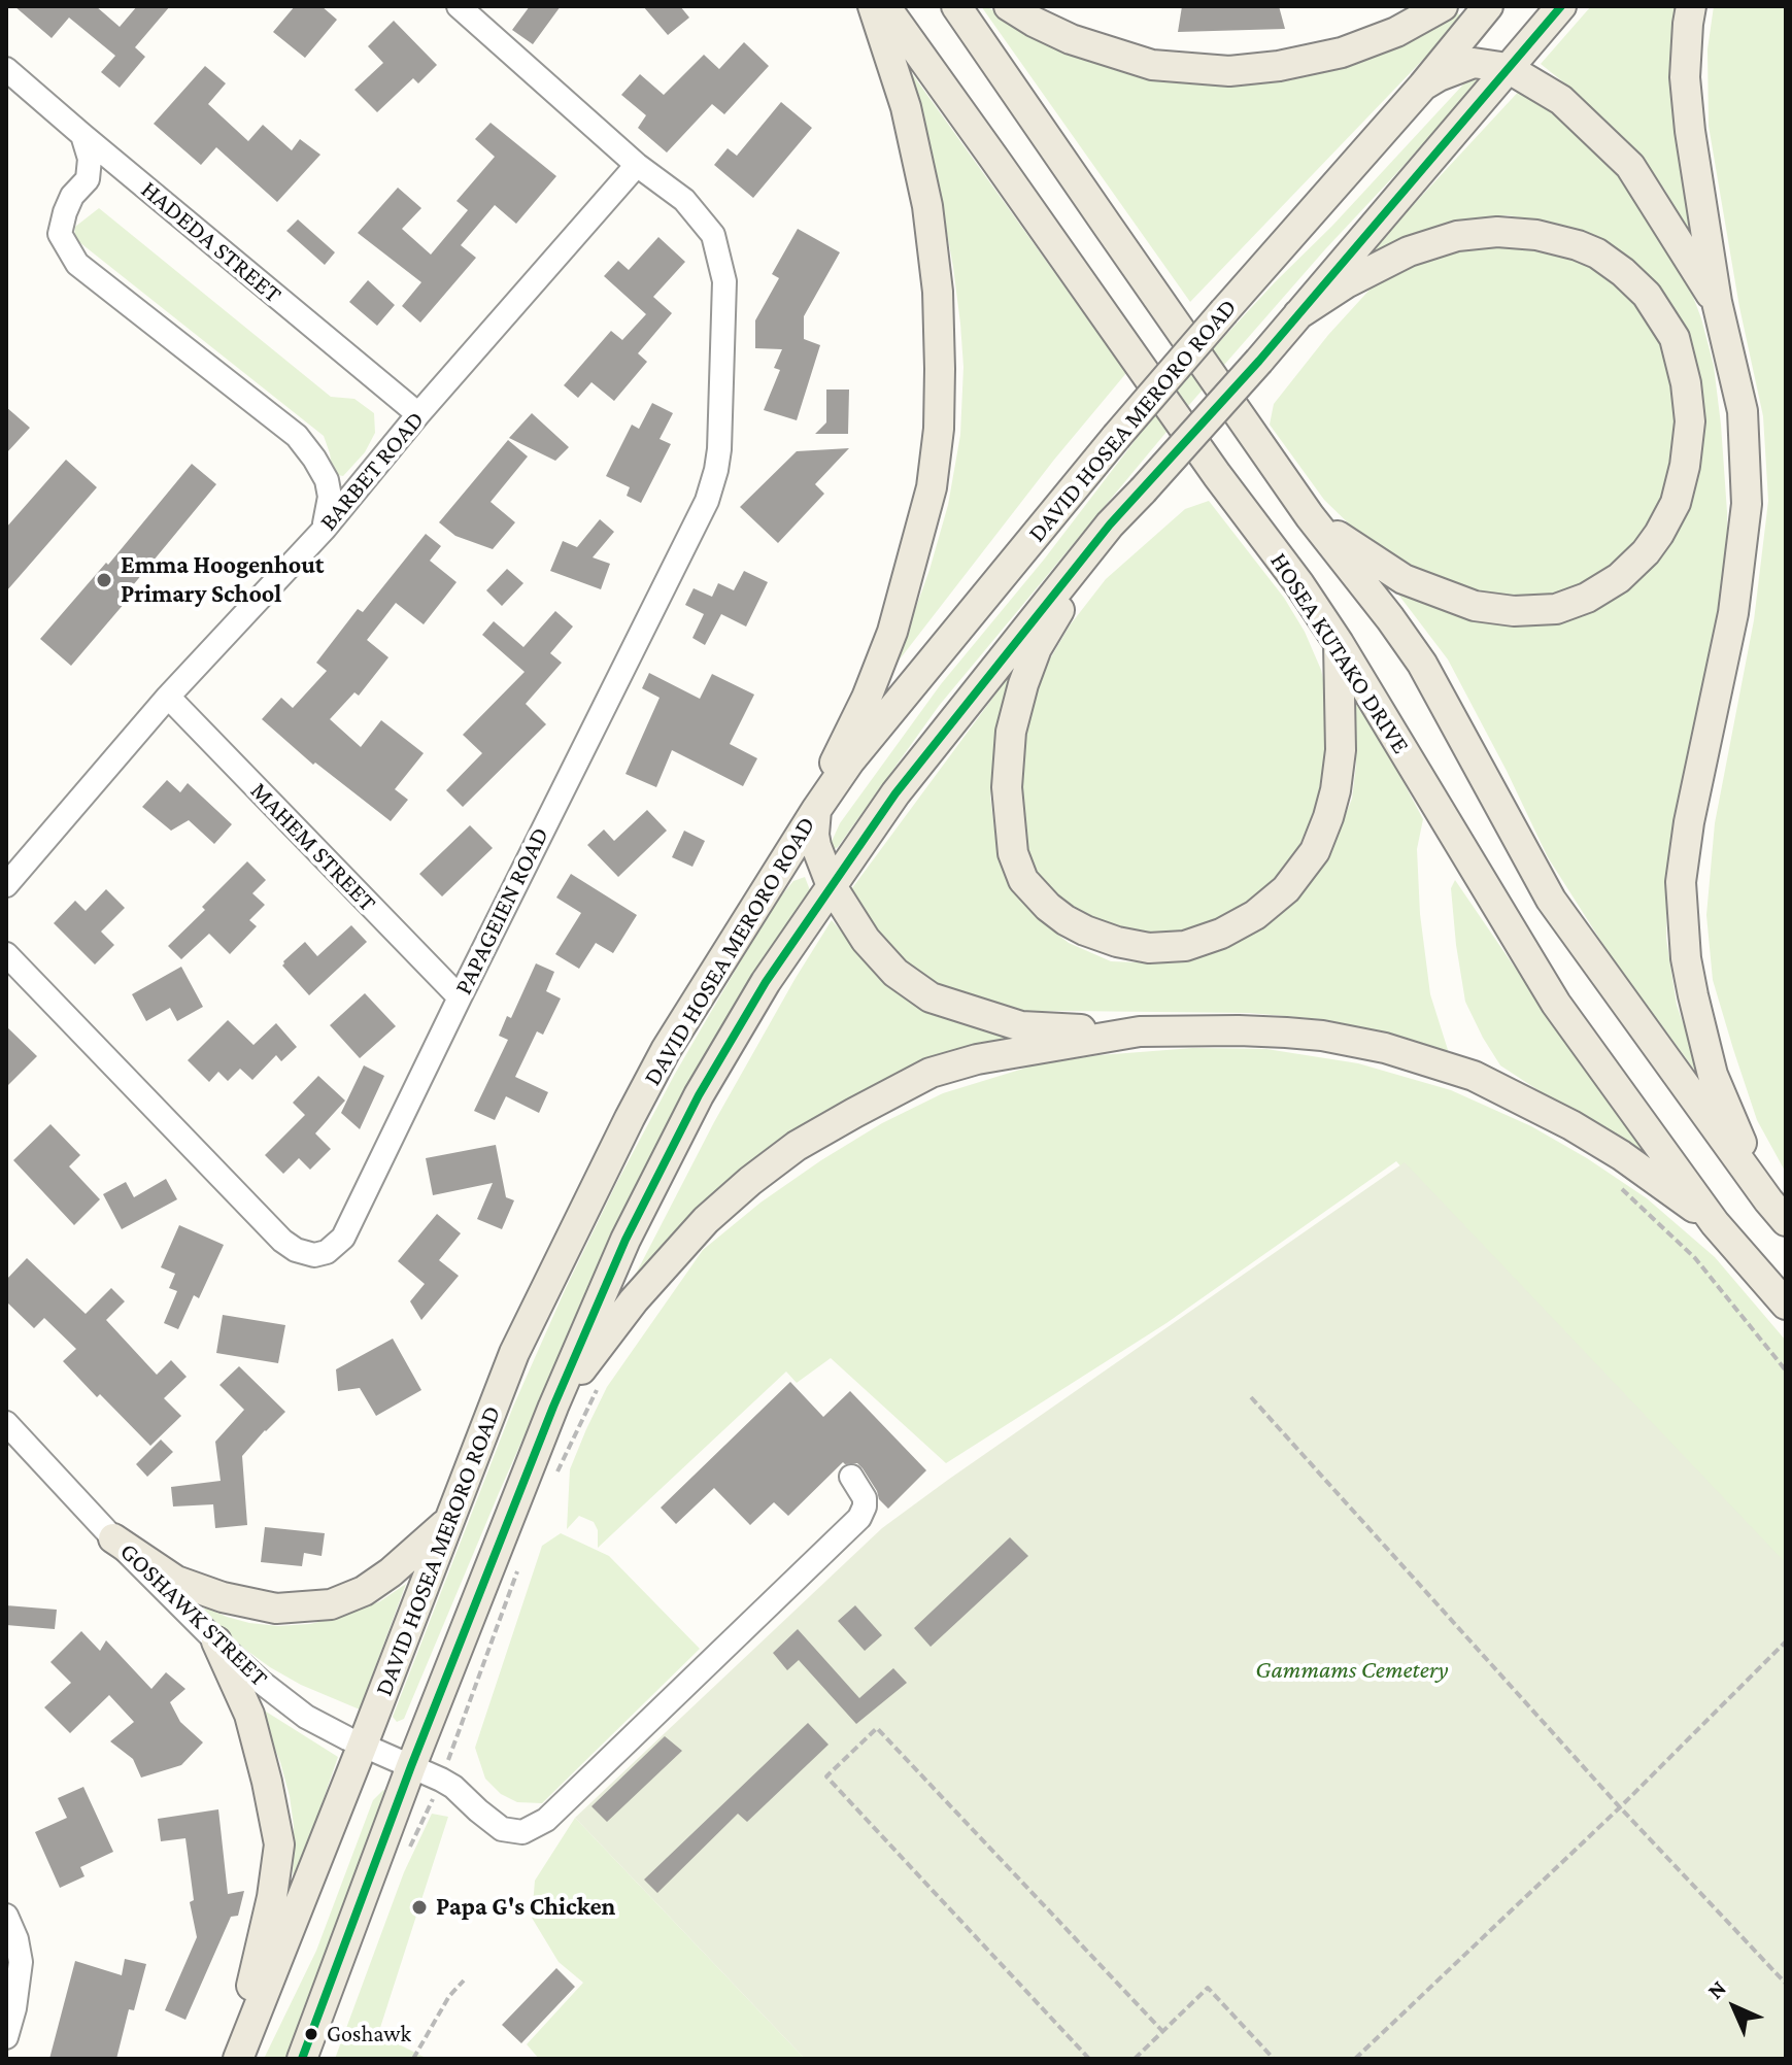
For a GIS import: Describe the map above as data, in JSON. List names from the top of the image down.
{
  "streets": {
    "main road": ["DAVID HOSEA MERORO ROAD", "HOSEA KUTAKO DRIVE"],
    "street": [
      "HADEDA STREET",
      "BARBET ROAD",
      "MAHEM STREET",
      "PAPAGEIEN ROAD",
      "GOSHAWK STREET"
    ]
  },
  "crossings": [
    ["HADEDA STREET", "BARBET ROAD"],
    ["DAVID HOSEA MERORO ROAD", "GOSHAWK STREET"],
    ["BARBET ROAD", "MAHEM STREET"],
    ["BARBET ROAD", "PAPAGEIEN ROAD"],
    ["MAHEM STREET", "PAPAGEIEN ROAD"]
  ],
  "parks": ["Gammams Cemetery"],
  "places": ["Emma Hoogenhout Primary School", "Papa G's Chicken", "Goshawk"],
  "north": "top left"
}
